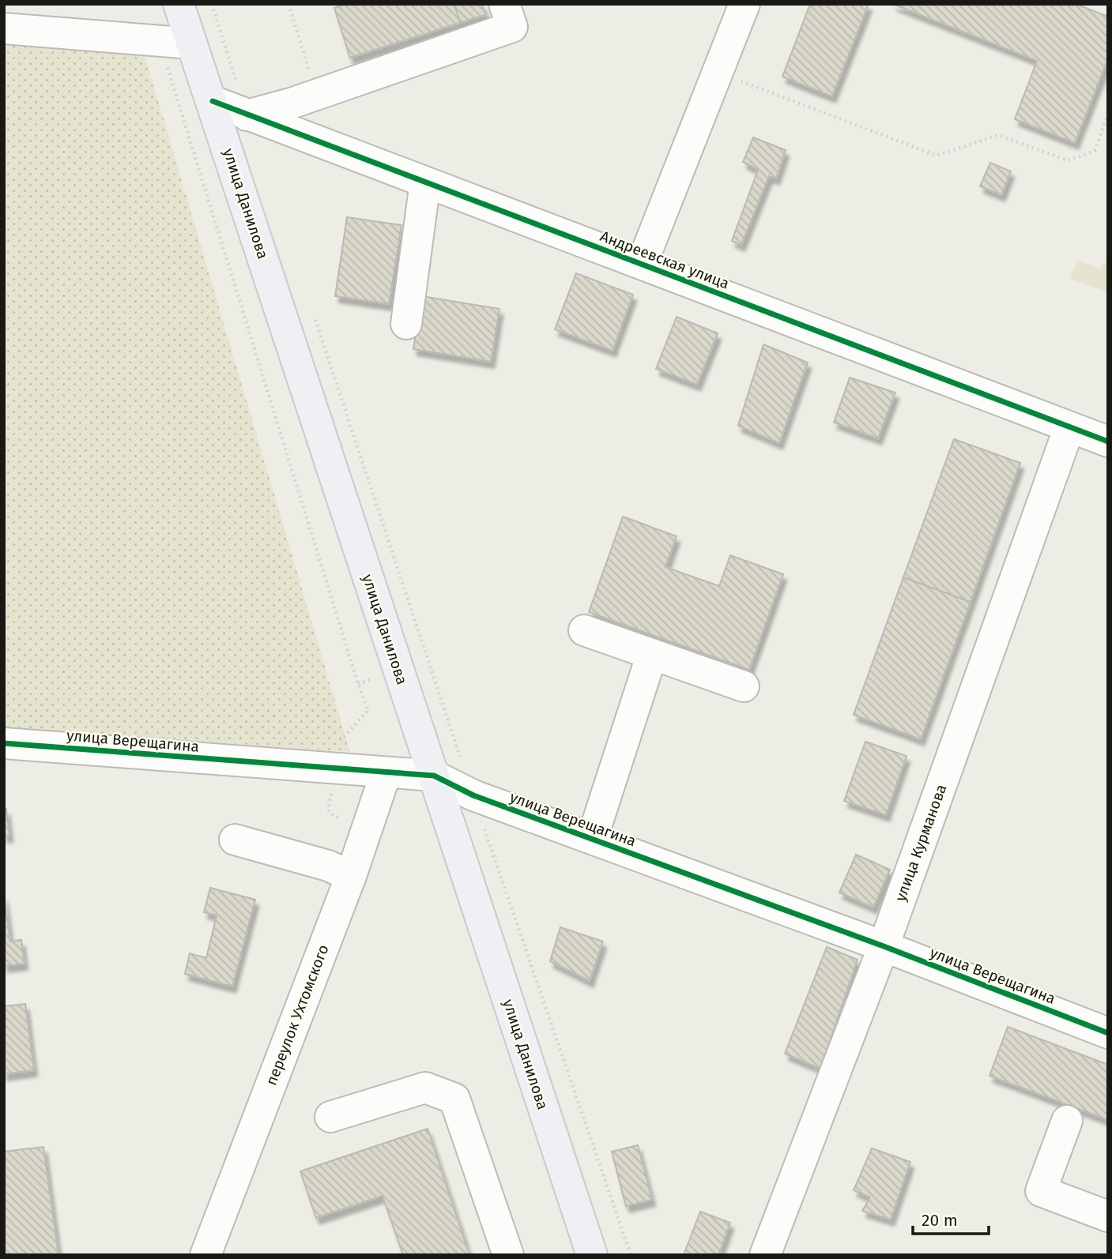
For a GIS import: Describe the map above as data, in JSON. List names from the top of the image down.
{
  "streets": {
    "main road": ["улица Данилова"],
    "street": [
      "Андреевская улица",
      "улица Верещагина",
      "улица Курманова",
      "переулок Ухтомского"
    ]
  },
  "crossings": [
    ["улица Данилова", "Андреевская улица"],
    ["улица Данилова", "улица Верещагина"],
    ["Андреевская улица", "улица Курманова"],
    ["улица Верещагина", "улица Курманова"],
    ["улица Верещагина", "переулок Ухтомского"]
  ],
  "scale_bar": "20 m"
}
